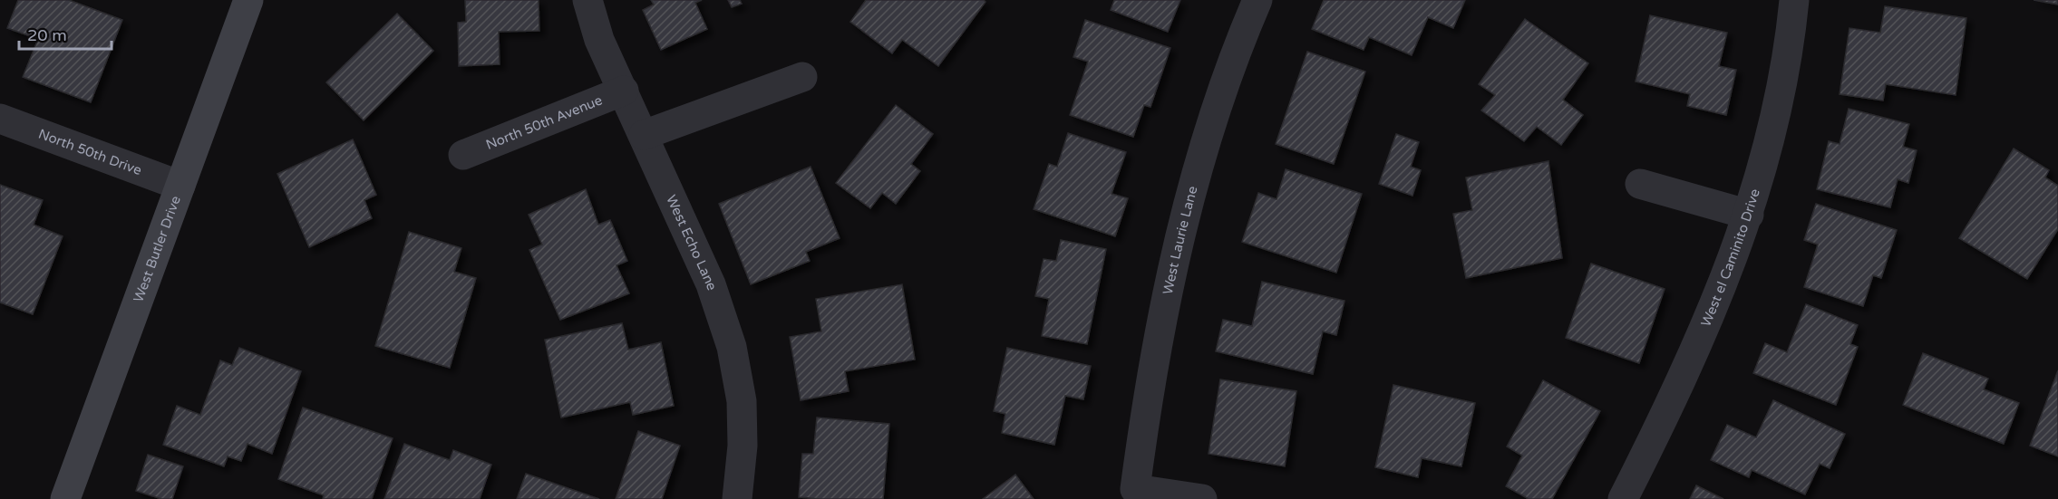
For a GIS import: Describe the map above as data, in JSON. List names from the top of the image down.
{
  "streets": {
    "street": [
      "North 50th Avenue",
      "North 50th Drive",
      "West Laurie Lane",
      "West Echo Lane",
      "West Butler Drive",
      "West el Caminito Drive"
    ]
  },
  "crossings": [
    ["North 50th Avenue", "West Echo Lane"],
    ["North 50th Drive", "West Butler Drive"]
  ],
  "scale_bar": "20 m"
}
